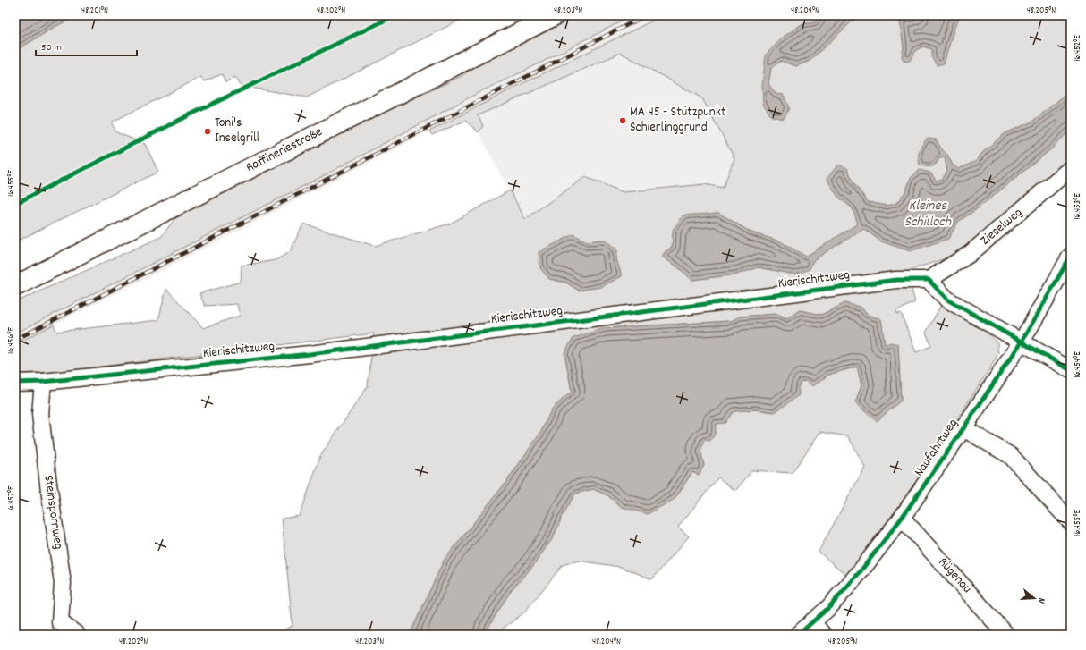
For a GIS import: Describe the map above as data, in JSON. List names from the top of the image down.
{
  "streets": {
    "main road": ["Raffineriestraße"],
    "street": [
      "Zieselweg",
      "Kierischitzweg",
      "Naufahrtweg",
      "Steinspornweg",
      "Rügenau"
    ]
  },
  "crossings": [
    ["Zieselweg", "Kierischitzweg"],
    ["Kierischitzweg", "Steinspornweg"],
    ["Naufahrtweg", "Rügenau"]
  ],
  "water": ["Kleines Schilloch"],
  "places": ["MA 45 - Stützpunkt Schierlinggrund", "Toni's Inselgrill"],
  "scale_bar": "50 m",
  "north": "right",
  "coordinates": [
    "48.201°N",
    "48.202°N",
    "48.203°N",
    "48.204°N",
    "48.205°N",
    "16.452°E",
    "16.455°E",
    "16.453°E",
    "16.456°E",
    "16.454°E",
    "16.457°E"
  ]
}
